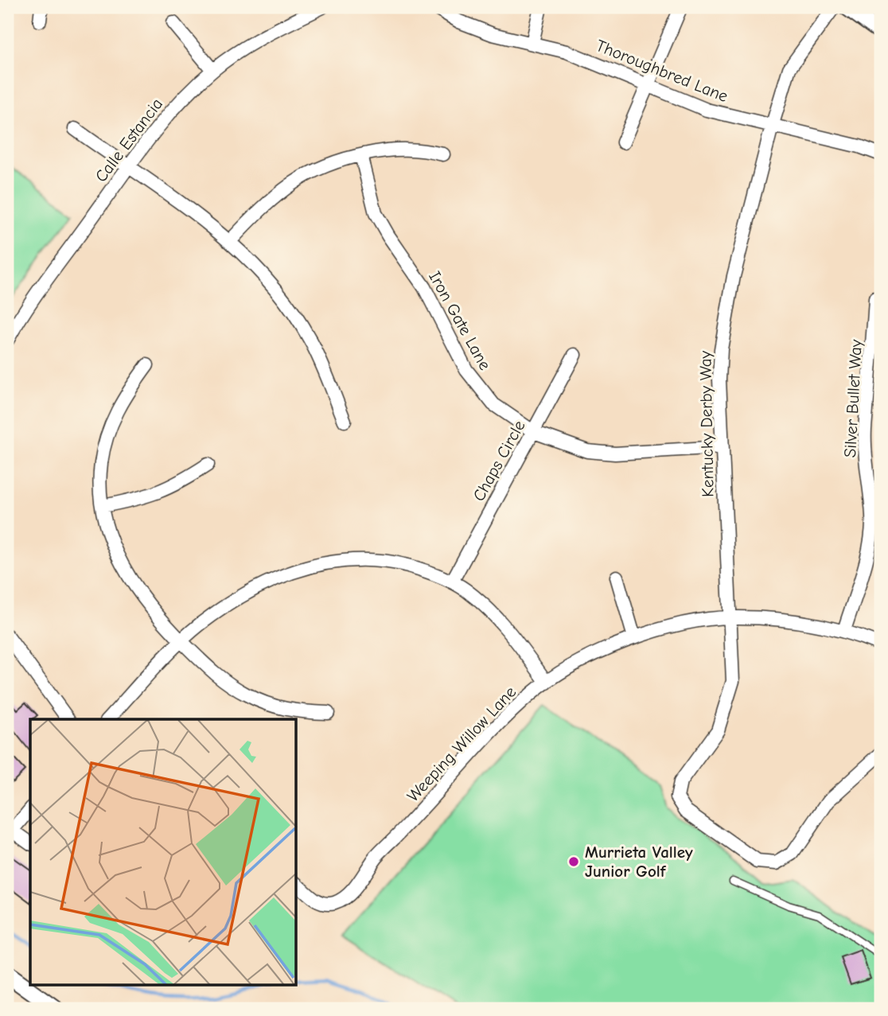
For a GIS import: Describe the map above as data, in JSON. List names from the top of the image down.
{
  "streets": {
    "street": [
      "Thoroughbred Lane",
      "Calle Estancia",
      "Iron Gate Lane",
      "Silver Bullet Way",
      "Kentucky Derby Way",
      "Chaps Circle",
      "Weeping Willow Lane"
    ]
  },
  "crossings": [
    ["Thoroughbred Lane", "Kentucky Derby Way"],
    ["Iron Gate Lane", "Kentucky Derby Way"],
    ["Iron Gate Lane", "Chaps Circle"],
    ["Silver Bullet Way", "Weeping Willow Lane"],
    ["Kentucky Derby Way", "Weeping Willow Lane"]
  ],
  "places": ["Murrieta Valley Junior Golf"]
}
